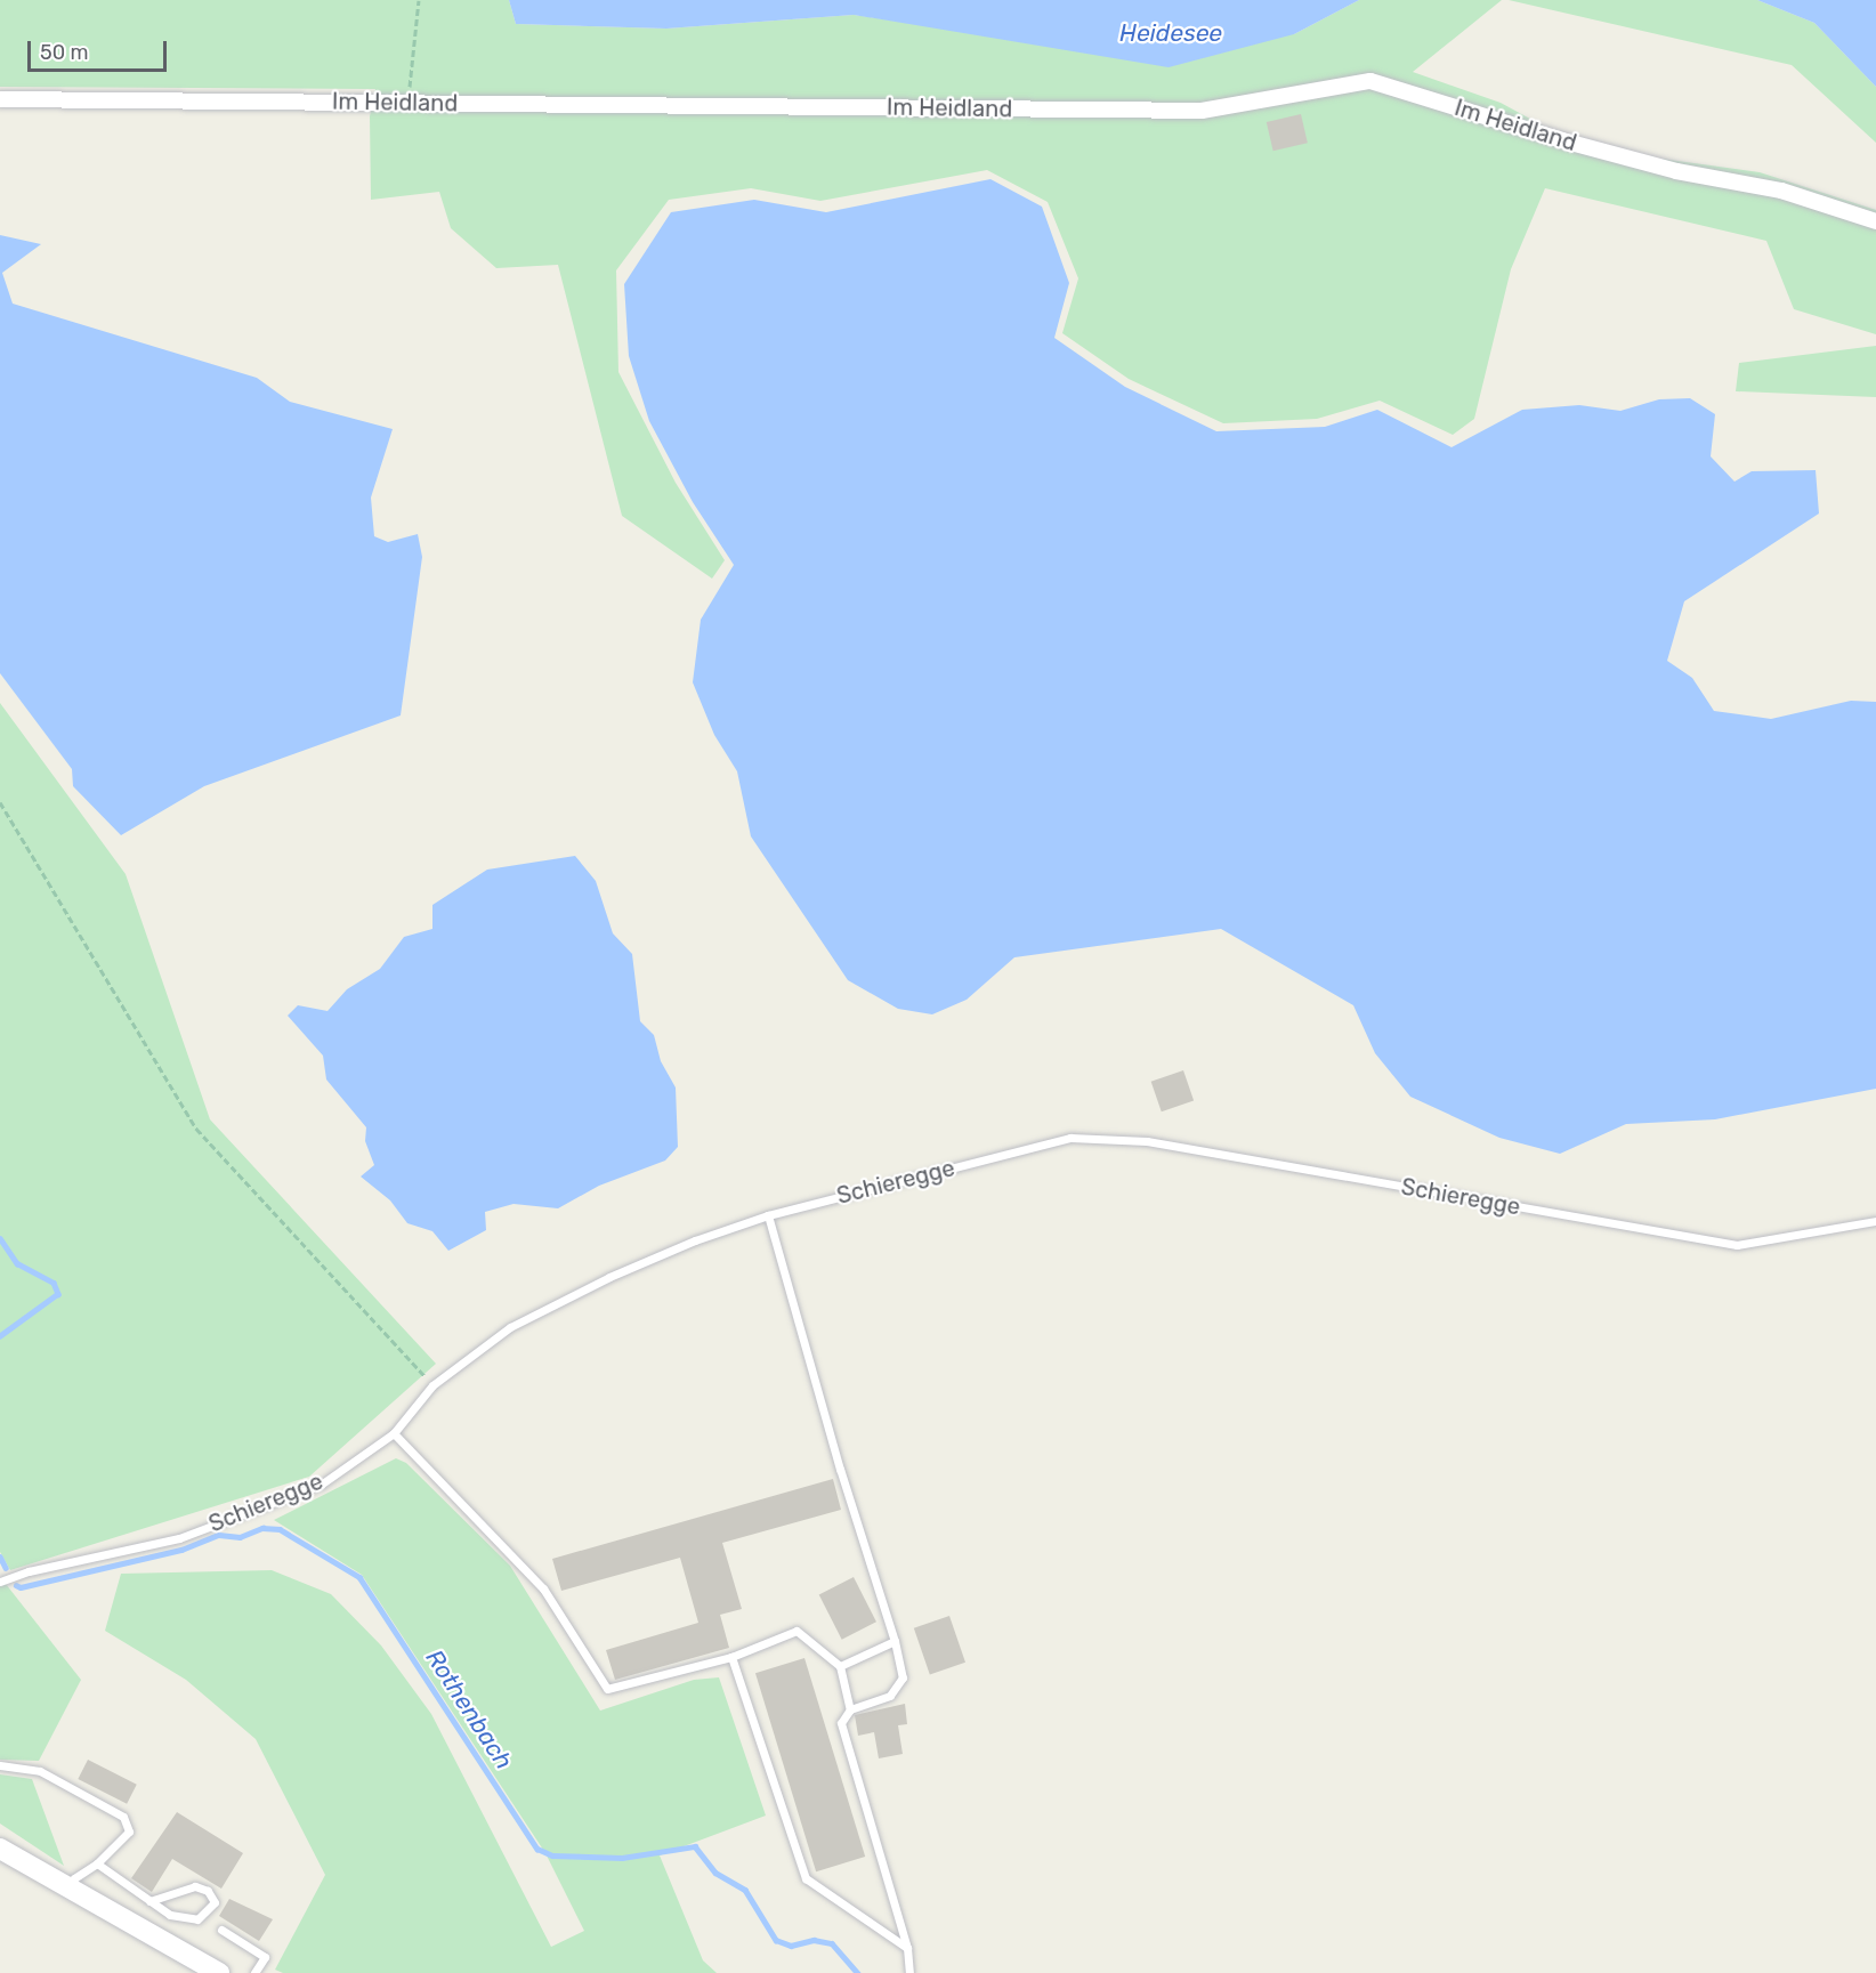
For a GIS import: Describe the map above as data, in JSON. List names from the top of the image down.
{
  "streets": {
    "street": ["Im Heidland"],
    "lane": ["Schieregge"]
  },
  "water": ["Heidesee", "Rothenbach"],
  "scale_bar": "50 m"
}
